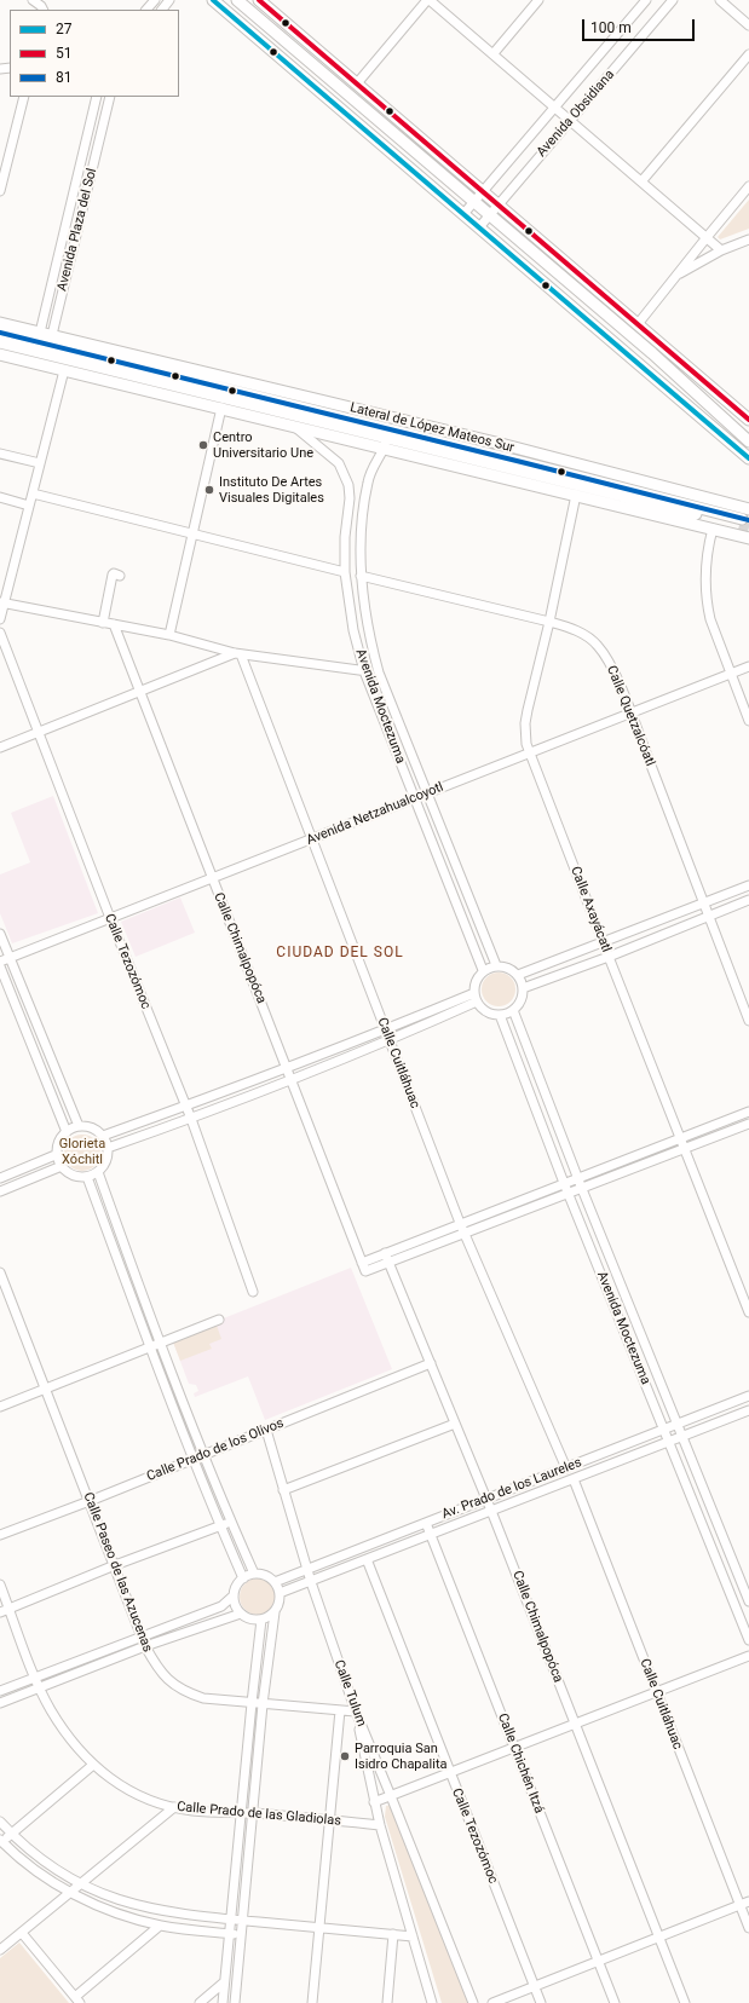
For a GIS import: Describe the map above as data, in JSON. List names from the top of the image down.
{
  "streets": {
    "main road": ["Lateral de López Mateos Sur"],
    "street": [
      "Avenida Obsidiana",
      "Avenida Plaza del Sol",
      "Avenida Moctezuma",
      "Calle Quetzalcóatl",
      "Avenida Netzahualcoyotl",
      "Calle Axayácatl",
      "Calle Chimalpopóca",
      "Calle Tezozómoc",
      "Calle Cuitláhuac",
      "Calle Prado de los Olivos",
      "Av. Prado de los Laureles",
      "Calle Paseo de las Azucenas",
      "Calle Tulum",
      "Calle Chichén Itzá",
      "Calle Prado de las Gladiolas"
    ]
  },
  "crossings": [
    ["Avenida Plaza del Sol", "Lateral de López Mateos Sur"],
    ["Lateral de López Mateos Sur", "Avenida Moctezuma"],
    ["Lateral de López Mateos Sur", "Calle Axayácatl"],
    ["Avenida Moctezuma", "Calle Quetzalcóatl"],
    ["Avenida Moctezuma", "Avenida Netzahualcoyotl"],
    ["Avenida Moctezuma", "Av. Prado de los Laureles"],
    ["Calle Quetzalcóatl", "Avenida Netzahualcoyotl"],
    ["Calle Quetzalcóatl", "Calle Axayácatl"],
    ["Avenida Netzahualcoyotl", "Calle Axayácatl"],
    ["Avenida Netzahualcoyotl", "Calle Chimalpopóca"],
    ["Avenida Netzahualcoyotl", "Calle Tezozómoc"],
    ["Avenida Netzahualcoyotl", "Calle Cuitláhuac"],
    ["Calle Chimalpopóca", "Calle Prado de los Olivos"],
    ["Calle Chimalpopóca", "Av. Prado de los Laureles"],
    ["Calle Tezozómoc", "Av. Prado de los Laureles"],
    ["Calle Cuitláhuac", "Av. Prado de los Laureles"],
    ["Calle Prado de los Olivos", "Calle Paseo de las Azucenas"],
    ["Calle Prado de los Olivos", "Calle Tulum"],
    ["Av. Prado de los Laureles", "Calle Tulum"],
    ["Av. Prado de los Laureles", "Calle Chichén Itzá"],
    ["Calle Paseo de las Azucenas", "Calle Tulum"]
  ],
  "districts": ["CIUDAD DEL SOL"],
  "parks": ["Glorieta Xóchitl"],
  "places": ["Centro Universitario Une", "Instituto De Artes Visuales Digitales", "Parroquia San Isidro Chapalita"],
  "lines": ["transit line 27", "transit line 51", "transit line 81"],
  "legend": ["27", "51", "81"],
  "scale_bar": "100 m"
}
